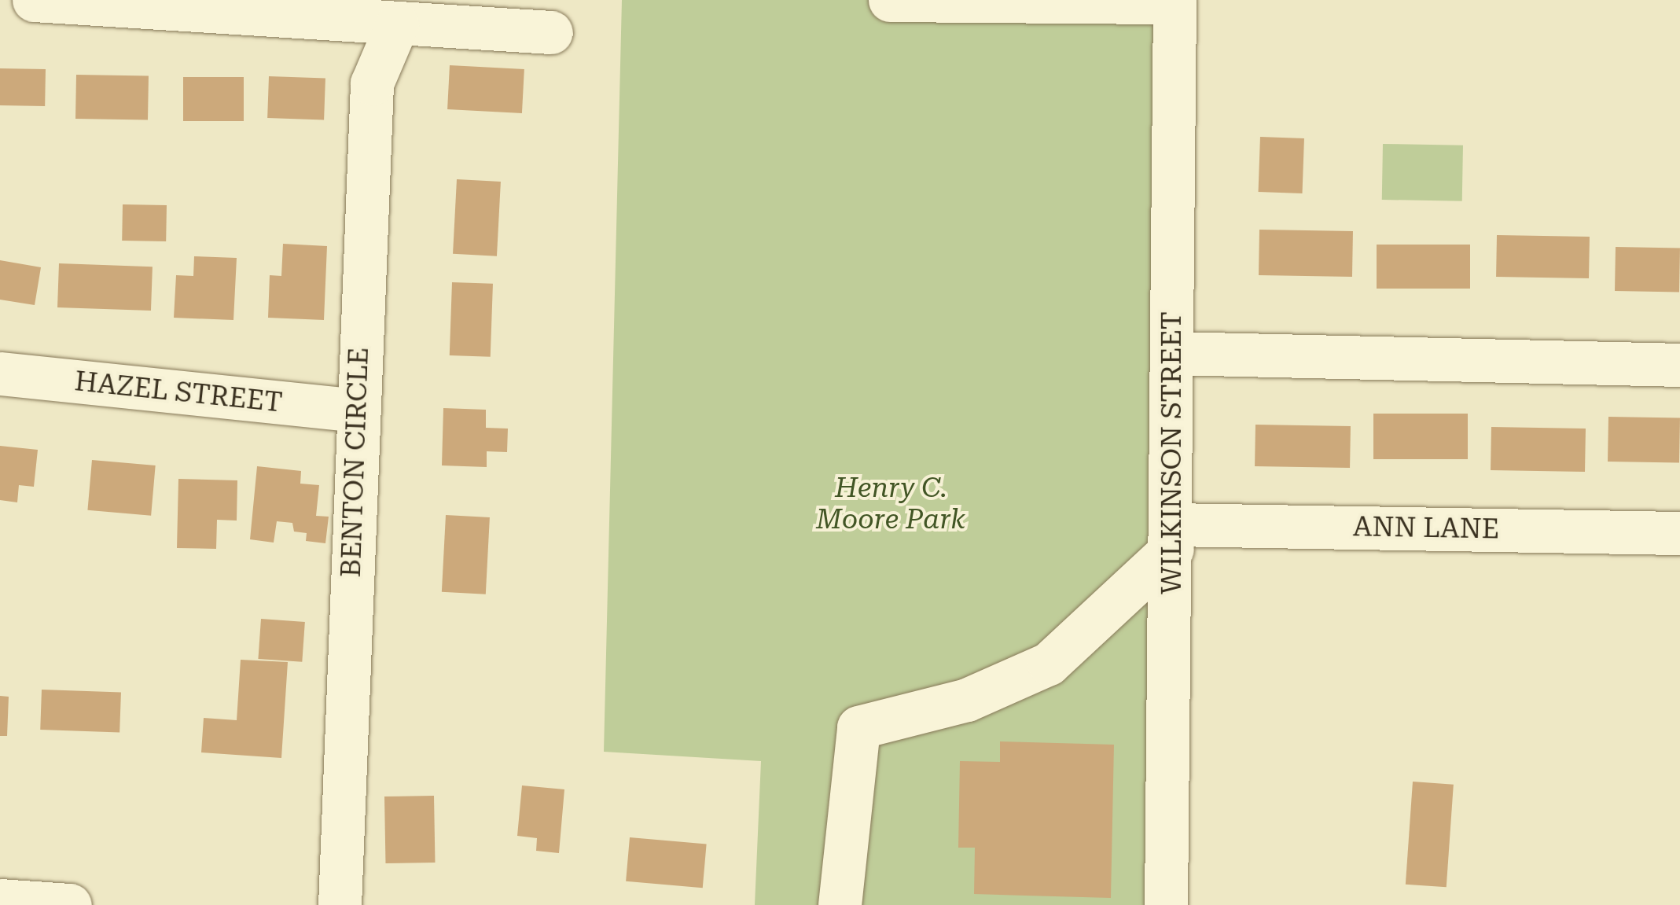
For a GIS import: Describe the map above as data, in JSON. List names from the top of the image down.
{
  "streets": {
    "street": [
      "HAZEL STREET",
      "WILKINSON STREET",
      "BENTON CIRCLE",
      "ANN LANE"
    ]
  },
  "crossings": [
    ["HAZEL STREET", "BENTON CIRCLE"],
    ["WILKINSON STREET", "ANN LANE"]
  ],
  "parks": ["Henry C. Moore Park"]
}
